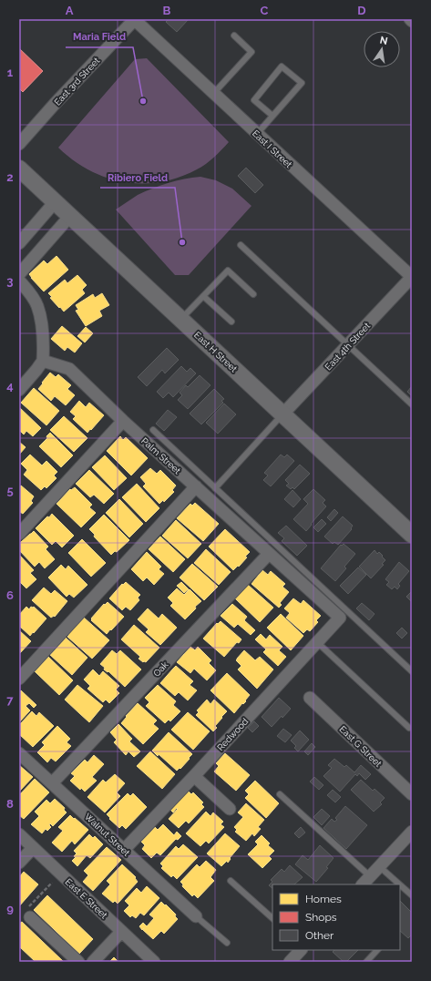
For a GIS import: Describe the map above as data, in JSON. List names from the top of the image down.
{
  "streets": {
    "street": [
      "East 3rd Street",
      "East I Street",
      "East 4th Street",
      "East H Street",
      "Palm Street",
      "Oak",
      "Redwood",
      "East G Street",
      "Walnut Street",
      "East E Street"
    ]
  },
  "crossings": [
    ["East 3rd Street", "East I Street"],
    ["East I Street", "East 4th Street"],
    ["East 4th Street", "East H Street"],
    ["Palm Street", "Oak"],
    ["Palm Street", "Redwood"],
    ["Oak", "Walnut Street"],
    ["Redwood", "Walnut Street"]
  ],
  "places": ["Maria Field", "Ribiero Field"],
  "legend": ["Homes", "Shops", "Other"],
  "north": "top",
  "grid": {
    "columns": [
      "A",
      "B",
      "C",
      "D"
    ],
    "rows": [
      "1",
      "2",
      "3",
      "4",
      "5",
      "6",
      "7",
      "8",
      "9"
    ]
  }
}
